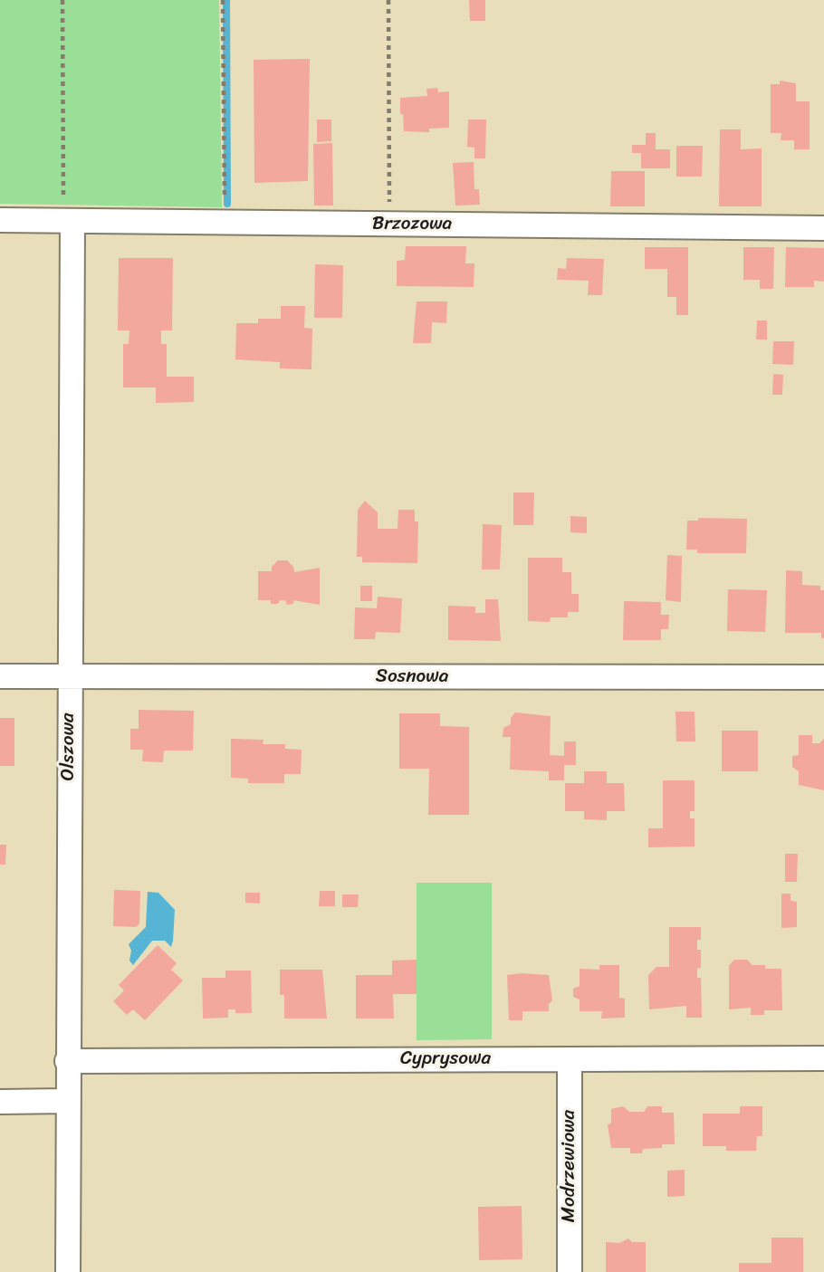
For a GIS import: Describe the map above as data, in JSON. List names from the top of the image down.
{
  "streets": {
    "street": [
      "Brzozowa",
      "Sosnowa",
      "Olszowa",
      "Cyprysowa",
      "Modrzewiowa"
    ]
  },
  "crossings": [
    ["Brzozowa", "Olszowa"],
    ["Sosnowa", "Olszowa"],
    ["Olszowa", "Cyprysowa"],
    ["Cyprysowa", "Modrzewiowa"]
  ]
}
